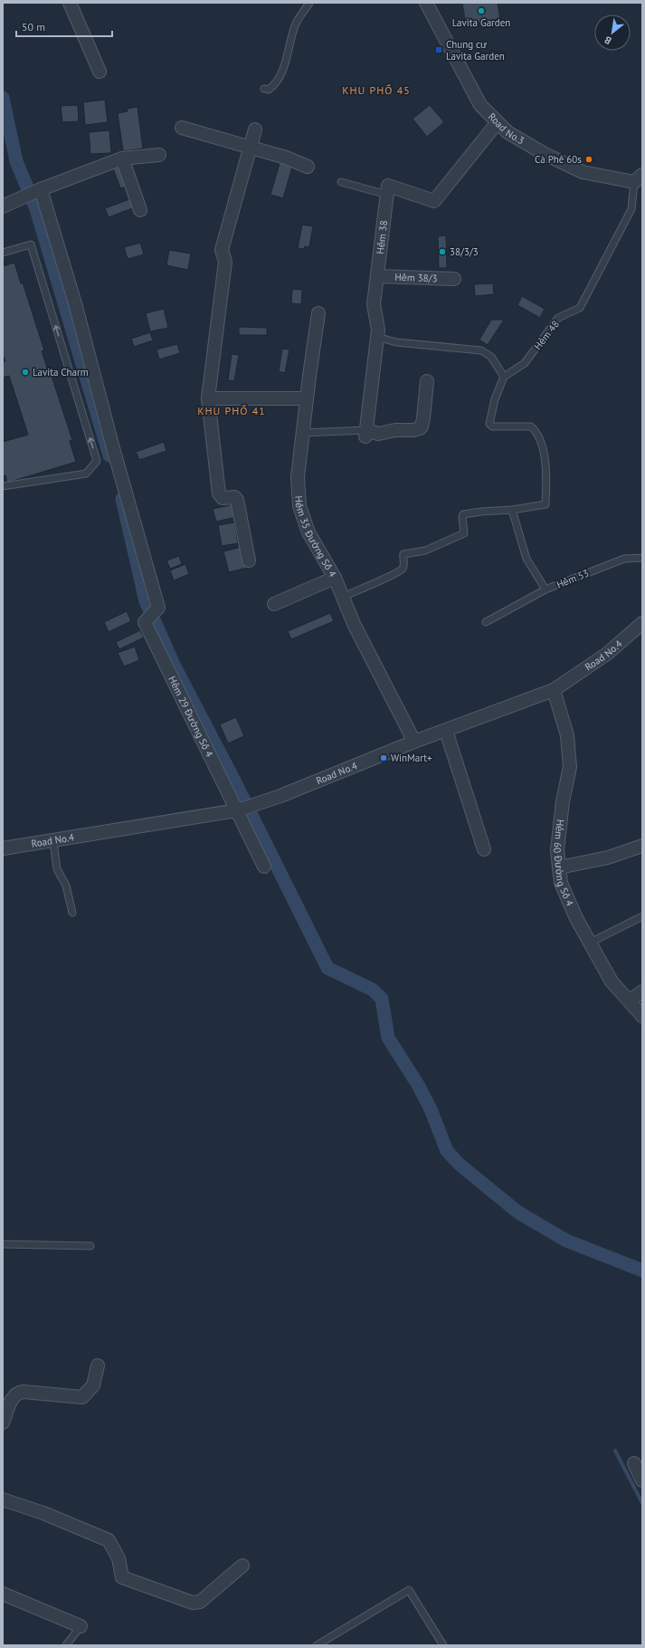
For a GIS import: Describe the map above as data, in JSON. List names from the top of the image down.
{
  "streets": {
    "street": [
      "Road No.3",
      "Hẻm 38",
      "Hẻm 38/3",
      "Hẻm 35 Đường Số 4",
      "Road No.4",
      "Hẻm 29 Đường Số 4",
      "Hẻm 60 Đường Số 4"
    ],
    "lane": ["Hẻm 48", "Hẻm 53"]
  },
  "crossings": [
    ["Road No.3", "Hẻm 48"],
    ["Hẻm 38", "Hẻm 38/3"],
    ["Hẻm 35 Đường Số 4", "Road No.4"],
    ["Road No.4", "Hẻm 29 Đường Số 4"],
    ["Road No.4", "Hẻm 60 Đường Số 4"]
  ],
  "districts": ["KHU PHỐ 45", "KHU PHỐ 41"],
  "places": {
    "other": [
      "Lavita Garden",
      "Cà Phê 60s",
      "38/3/3",
      "Lavita Charm",
      "WinMart+"
    ],
    "transit": ["Chung cư Lavita Garden"]
  },
  "scale_bar": "50 m",
  "north": "bottom left"
}
